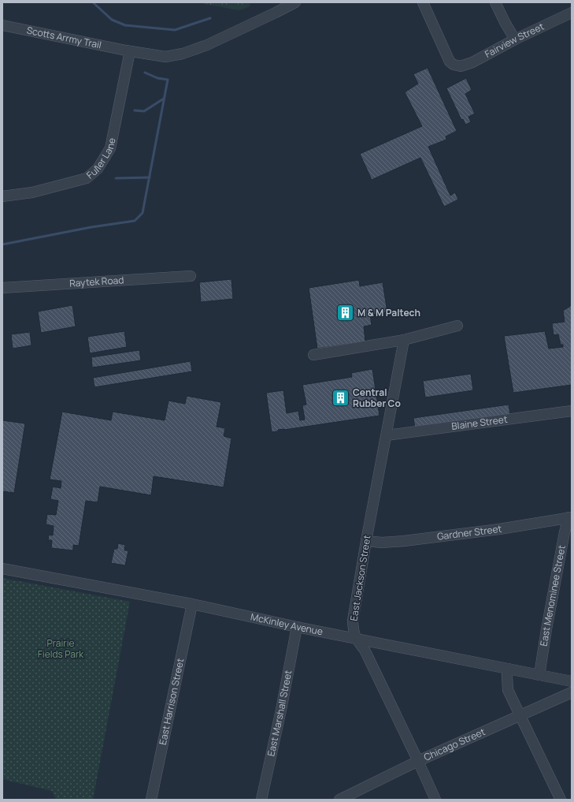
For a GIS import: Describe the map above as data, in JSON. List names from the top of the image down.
{
  "streets": {
    "street": [
      "Scotts Arrmy Trail",
      "Fairview Street",
      "Fuller Lane",
      "Raytek Road",
      "Blaine Street",
      "Gardner Street",
      "East Jackson Street",
      "East Menominee Street",
      "McKinley Avenue",
      "East Harrison Street",
      "East Marshall Street",
      "Chicago Street"
    ]
  },
  "crossings": [
    ["Scotts Arrmy Trail", "Fuller Lane"],
    ["Blaine Street", "East Jackson Street"],
    ["Gardner Street", "East Jackson Street"],
    ["Gardner Street", "East Menominee Street"],
    ["East Jackson Street", "McKinley Avenue"],
    ["East Jackson Street", "Chicago Street"],
    ["East Menominee Street", "McKinley Avenue"],
    ["McKinley Avenue", "East Harrison Street"],
    ["McKinley Avenue", "East Marshall Street"]
  ],
  "parks": ["Prairie Fields Park"],
  "places": {
    "building": ["M & M Paltech", "Central Rubber Co"]
  }
}
